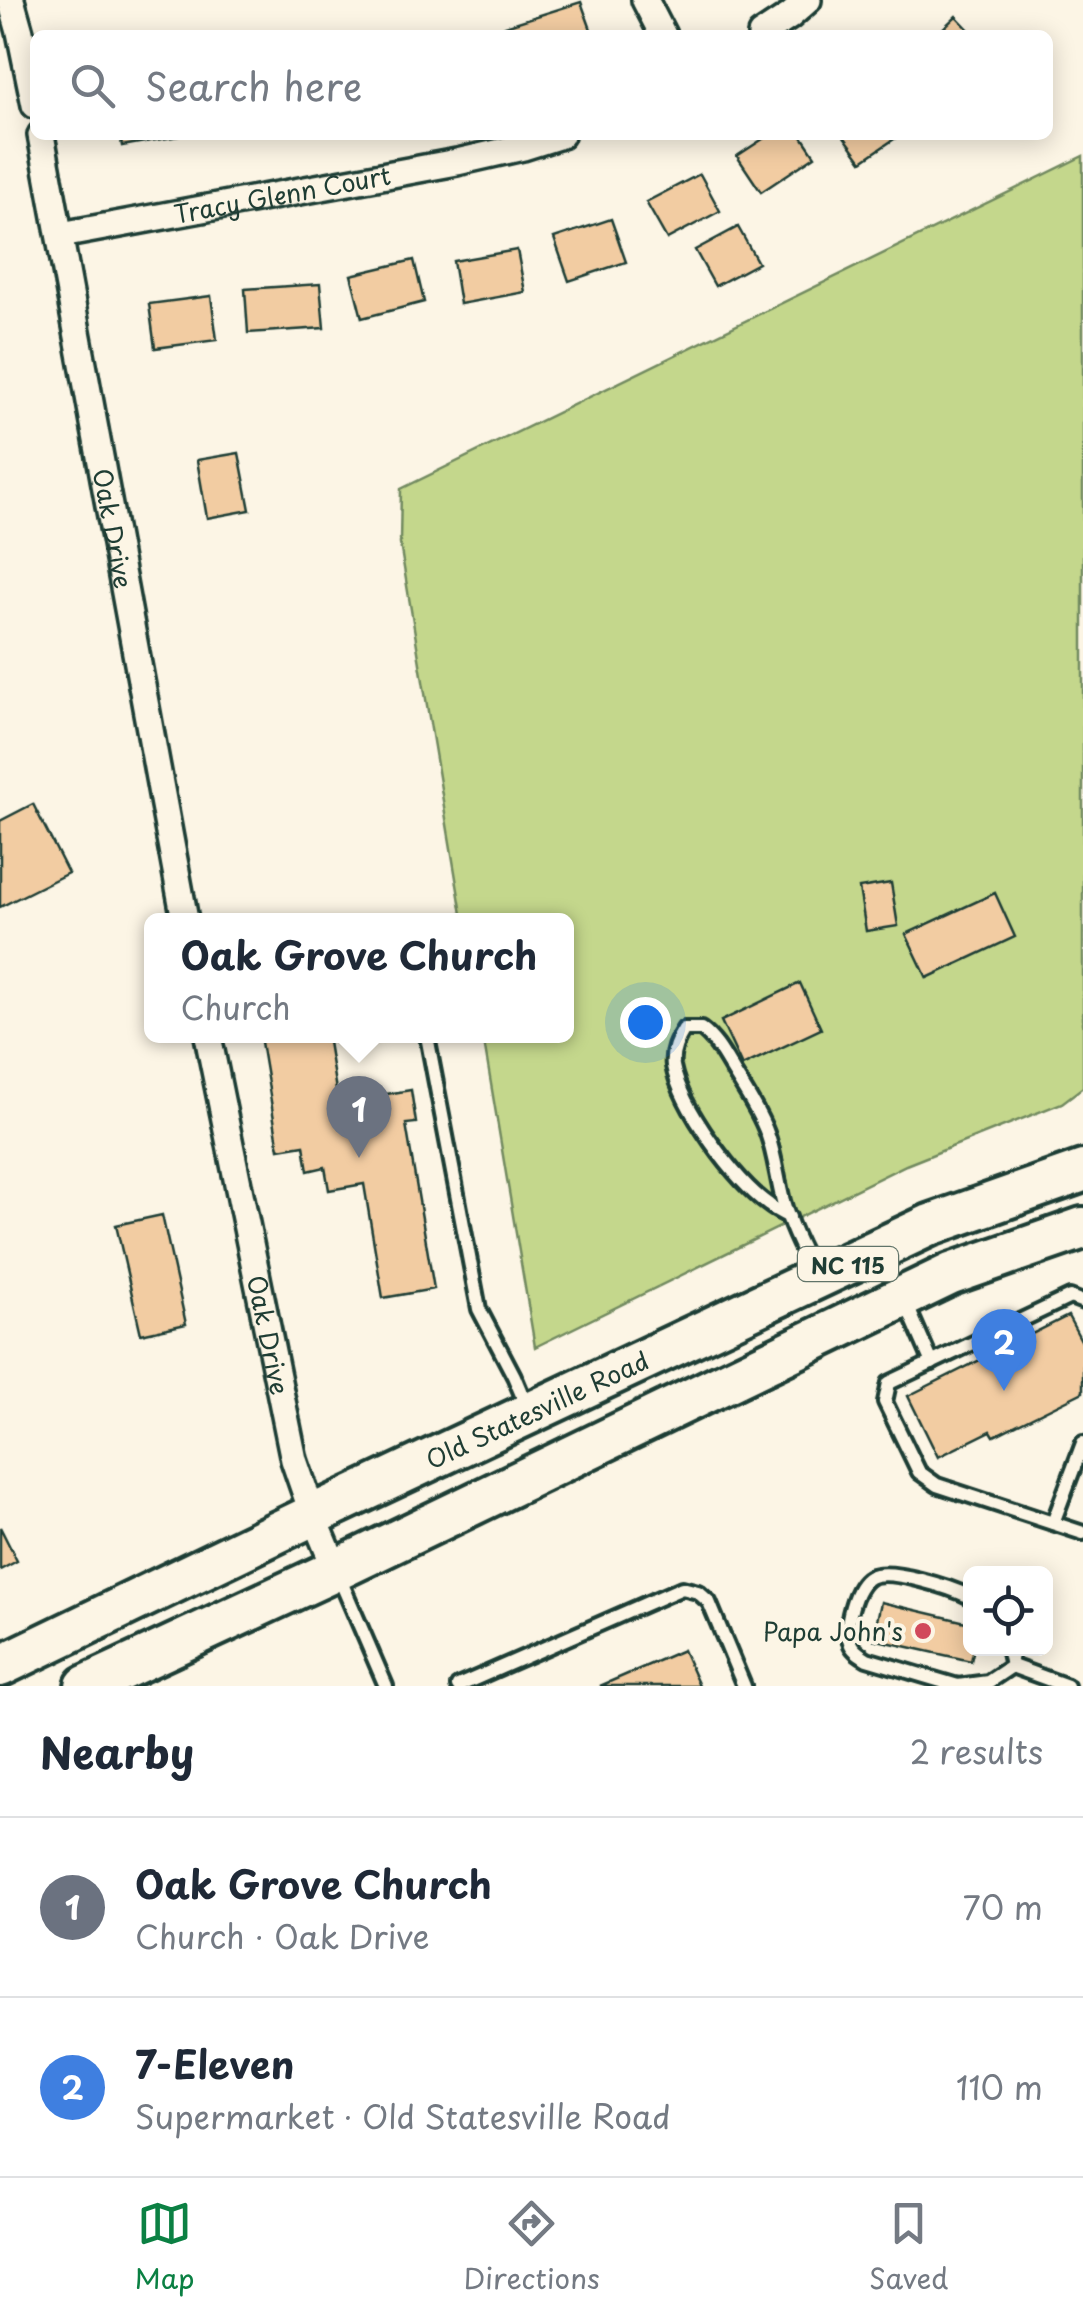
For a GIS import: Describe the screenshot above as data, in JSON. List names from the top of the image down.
{
  "streets": {
    "main road": ["NC 115", "Old Statesville Road"],
    "street": ["Tracy Glenn Court", "Oak Drive"]
  },
  "crossings": [
    ["Tracy Glenn Court", "Oak Drive"],
    ["Oak Drive", "NC 115"],
    ["Oak Drive", "Old Statesville Road"]
  ],
  "places": ["Papa John's"],
  "page": {
    "search": "Search here",
    "popup": ["Oak Grove Church", "Church"],
    "pins": ["1", "2"],
    "heading": ["Nearby", "2 results"],
    "list": [
      {
        "mark": "1",
        "name": "Oak Grove Church",
        "note": "Church · Oak Drive",
        "value": "70 m"
      },
      {
        "mark": "2",
        "name": "7-Eleven",
        "note": "Supermarket · Old Statesville Road",
        "value": "110 m"
      }
    ],
    "nav": ["Map", "Directions", "Saved"]
  }
}
